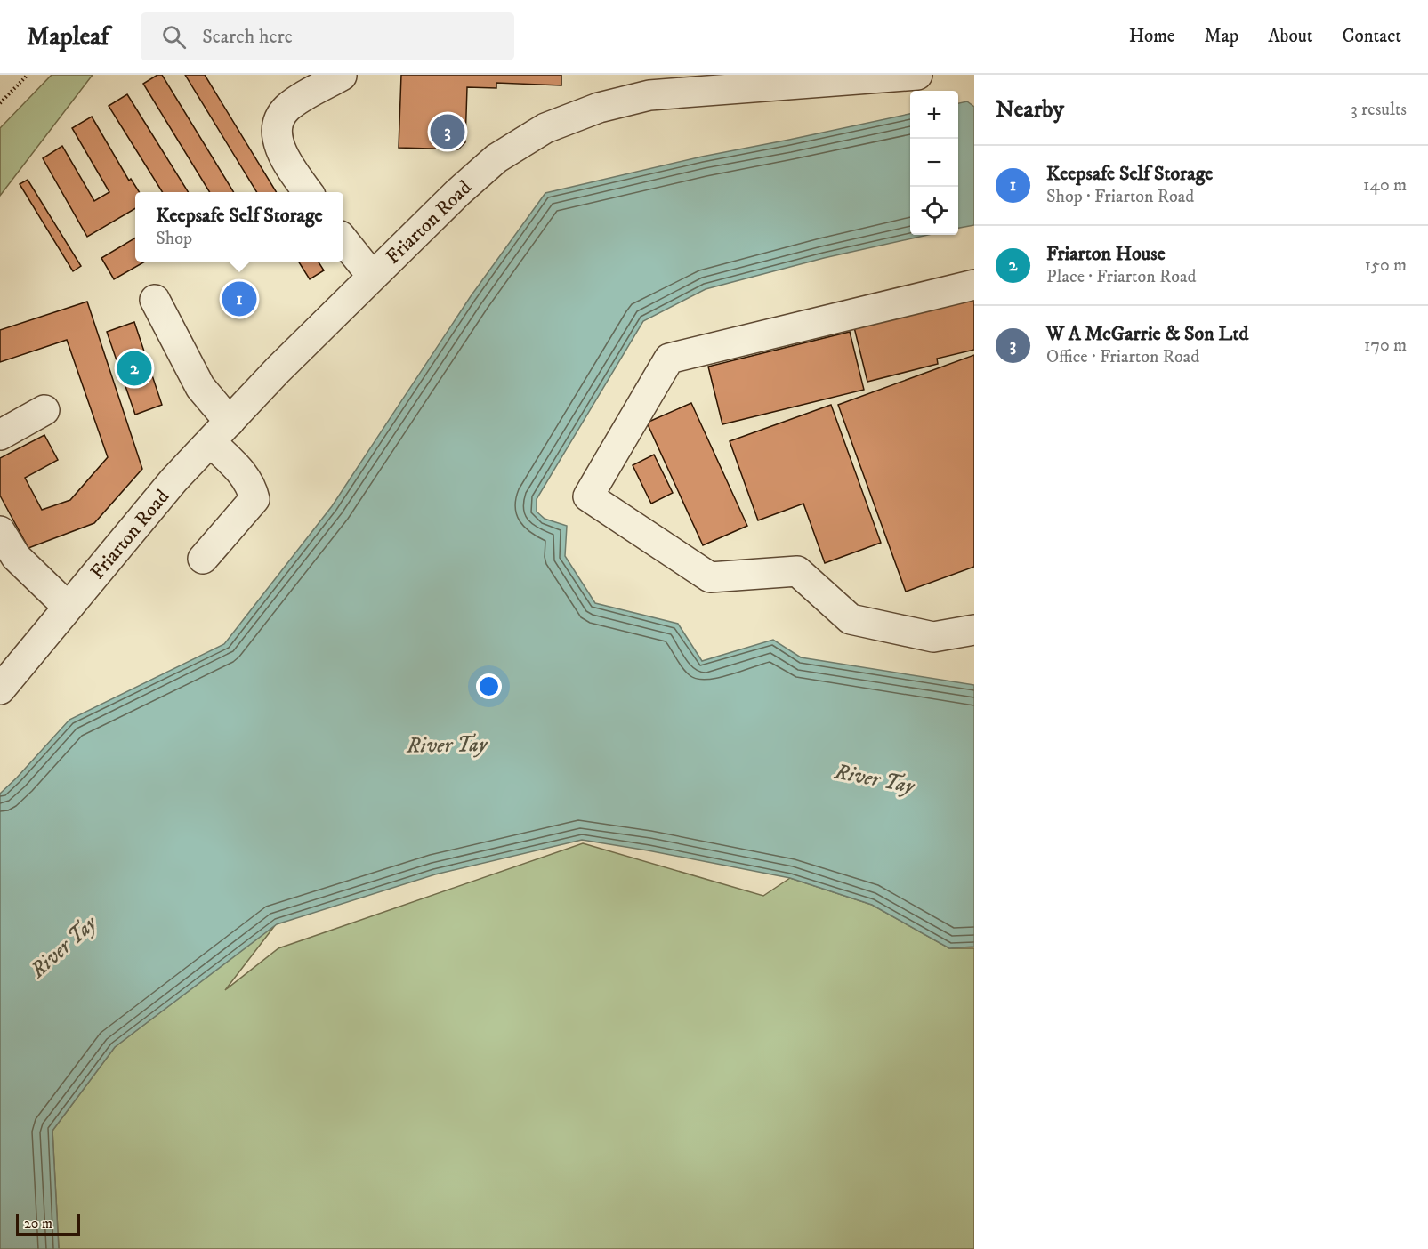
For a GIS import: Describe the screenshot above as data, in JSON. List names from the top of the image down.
{
  "streets": {
    "street": ["Friarton Road"]
  },
  "water": ["River Tay"],
  "scale_bar": "20 m",
  "page": {
    "header": "Mapleaf",
    "search": "Search here",
    "nav": [
      "Home",
      "Map",
      "About",
      "Contact"
    ],
    "heading": ["Nearby", "3 results"],
    "map_buttons": ["+", "−"],
    "pins": ["3", "1", "2"],
    "list": [
      {
        "mark": "1",
        "name": "Keepsafe Self Storage",
        "note": "Shop · Friarton Road",
        "value": "140 m"
      },
      {
        "mark": "2",
        "name": "Friarton House",
        "note": "Place · Friarton Road",
        "value": "150 m"
      },
      {
        "mark": "3",
        "name": "W A McGarrie & Son Ltd",
        "note": "Office · Friarton Road",
        "value": "170 m"
      }
    ],
    "popup": ["Keepsafe Self Storage", "Shop"],
    "scale": "20 m"
  }
}
